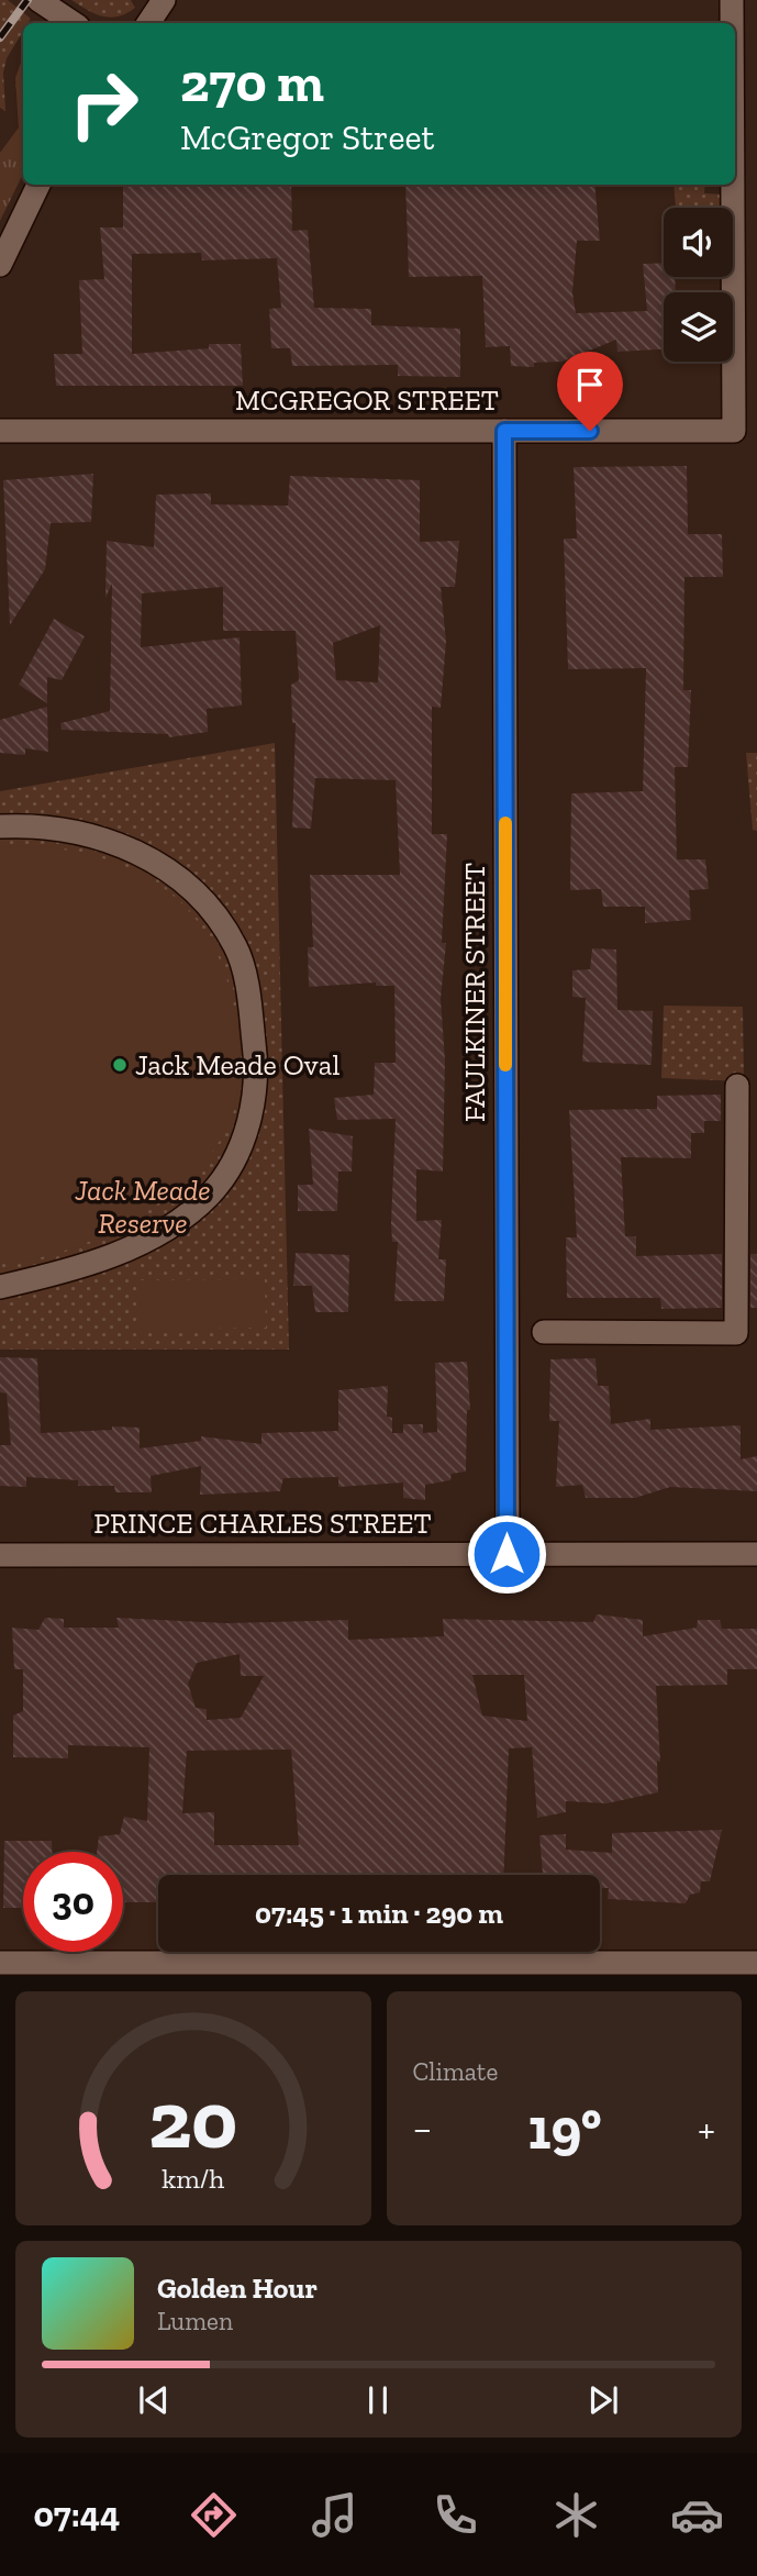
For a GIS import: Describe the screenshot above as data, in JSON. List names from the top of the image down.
{
  "streets": {
    "street": ["MCGREGOR STREET", "FAULKINER STREET", "PRINCE CHARLES STREET"]
  },
  "crossings": [
    ["MCGREGOR STREET", "FAULKINER STREET"],
    ["FAULKINER STREET", "PRINCE CHARLES STREET"]
  ],
  "parks": ["Jack Meade Reserve"],
  "places": ["Jack Meade Oval"],
  "page": {
    "turn": ["270 m", "McGregor Street"],
    "limit": "30",
    "trip": "07:45 · 1 min · 290 m",
    "tile": "Climate",
    "heat": ["−", "19°", "+"],
    "song": ["Golden Hour", "Lumen"],
    "tabs": "07:44",
    "gauge": ["20", "km/h"]
  }
}
